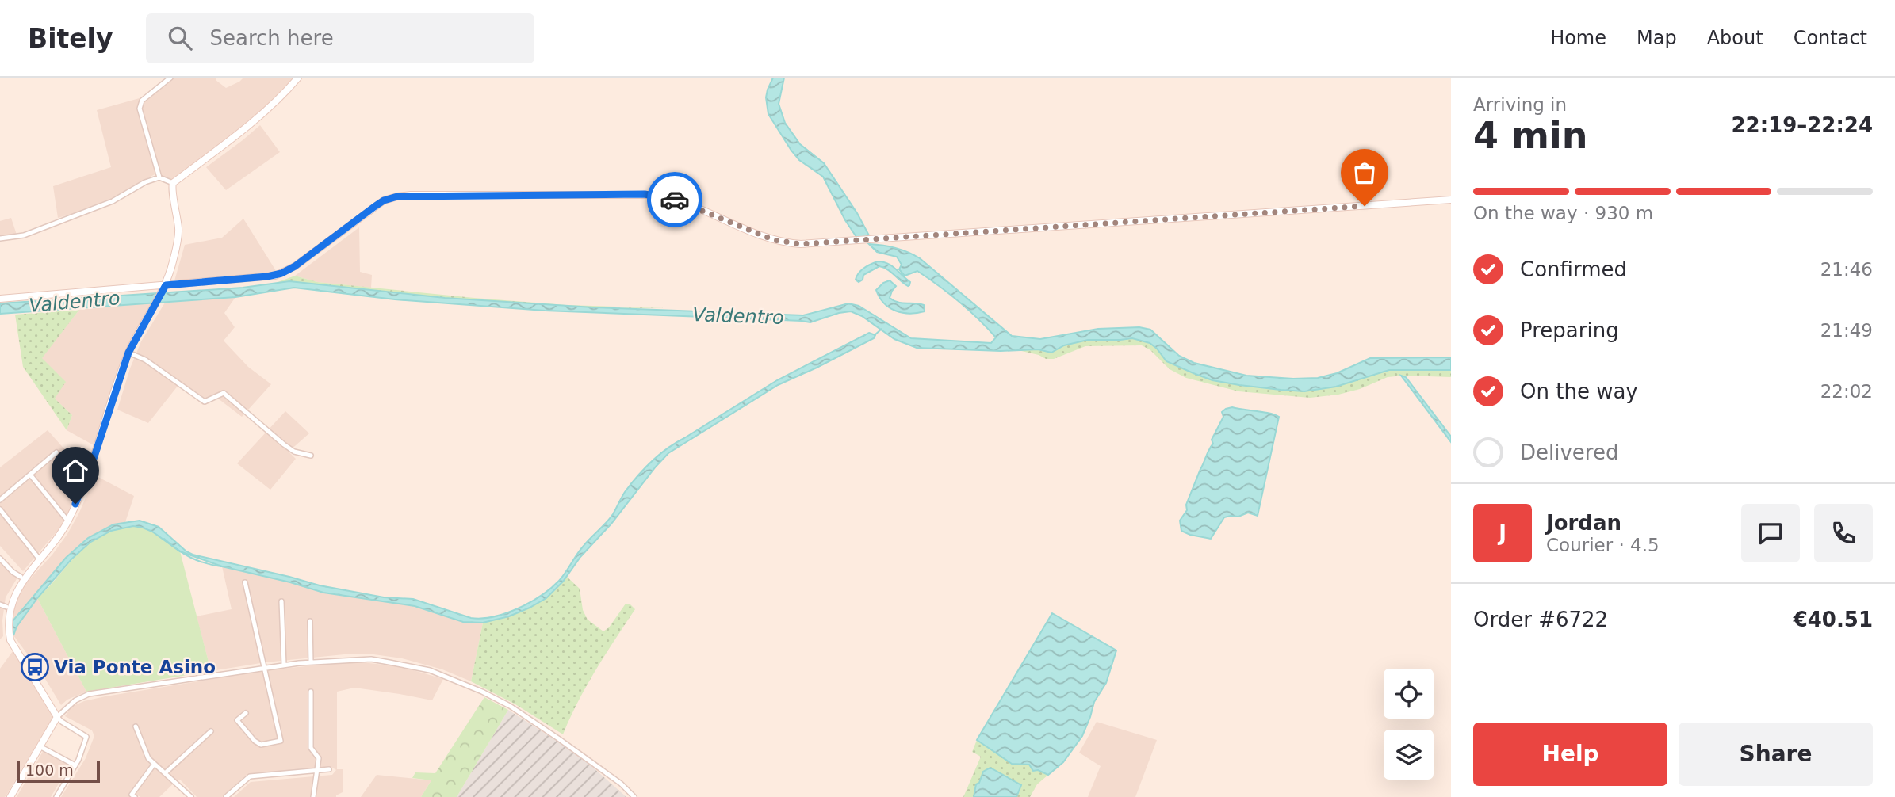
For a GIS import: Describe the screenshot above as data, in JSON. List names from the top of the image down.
{
  "water": ["Valdentro"],
  "places": {
    "bus stop": ["Via Ponte Asino"]
  },
  "scale_bar": "100 m",
  "page": {
    "header": "Bitely",
    "search": "Search here",
    "nav": [
      "Home",
      "Map",
      "About",
      "Contact"
    ],
    "heading": ["4 min", "Arriving in", "22:19–22:24"],
    "panel": [
      "Jordan",
      "Courier · 4.5",
      "Order #6722",
      "€40.51"
    ],
    "bar": "On the way · 930 m",
    "list": [
      ["Confirmed", "21:46"],
      ["Preparing", "21:49"],
      ["On the way", "22:02"],
      "Delivered"
    ],
    "round": "J",
    "buttons": ["Help", "Share"],
    "scale": "100 m"
  }
}
